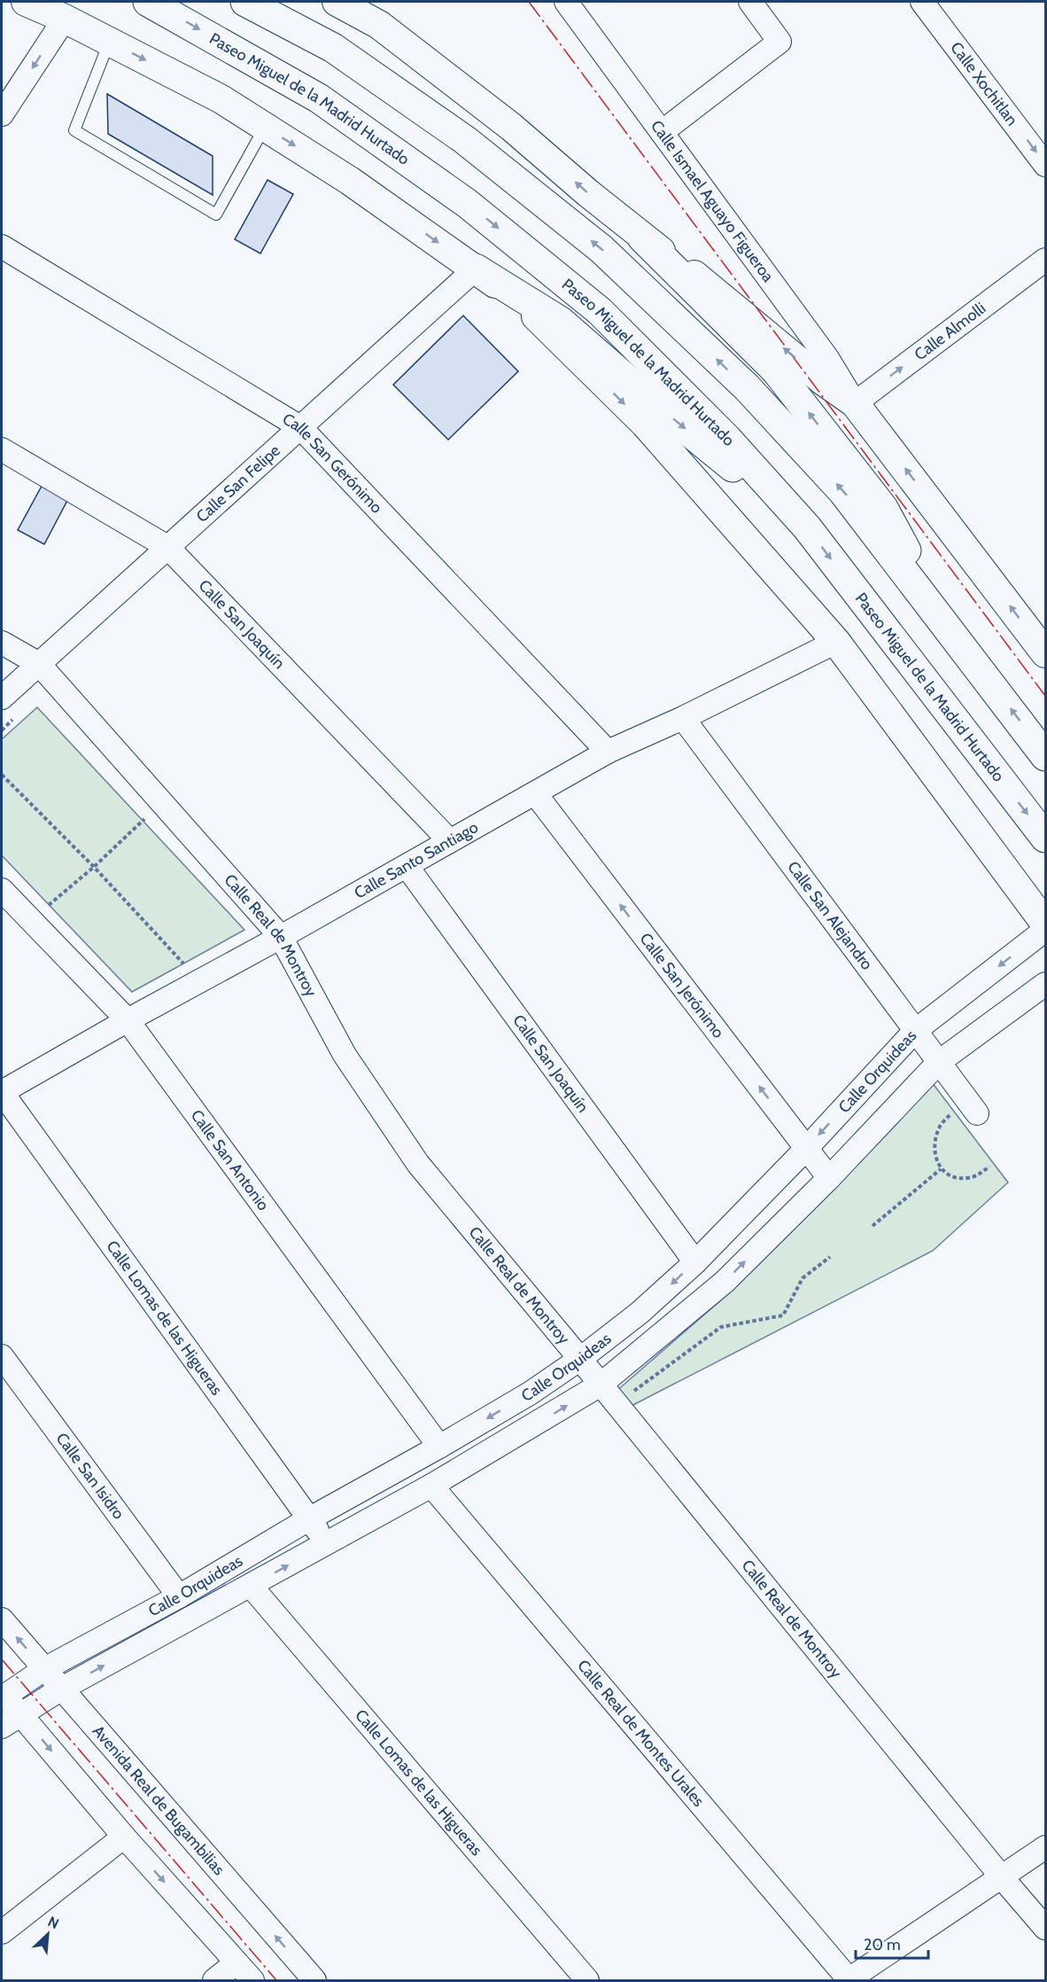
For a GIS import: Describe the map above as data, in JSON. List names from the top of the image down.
{
  "streets": {
    "highway": ["Paseo Miguel de la Madrid Hurtado"],
    "street": [
      "Calle Xochitlan",
      "Calle Ismael Aguayo Figueroa",
      "Calle Almolli",
      "Calle San Gerónimo",
      "Calle San Felipe",
      "Calle San Joaquín",
      "Calle Santo Santiago",
      "Calle San Alejandro",
      "Calle Real de Montroy",
      "Calle San Jerónimo",
      "Calle Orquideas",
      "Calle San Antonio",
      "Calle Lomas de las Higueras",
      "Calle San Isidro",
      "Calle Real de Montes Urales",
      "Avenida Real de Bugambilias"
    ]
  },
  "crossings": [
    ["Calle Ismael Aguayo Figueroa", "Calle Almolli"],
    ["Calle San Gerónimo", "Calle San Felipe"],
    ["Calle San Gerónimo", "Calle Santo Santiago"],
    ["Calle San Felipe", "Calle San Joaquín"],
    ["Calle San Felipe", "Calle Real de Montroy"],
    ["Calle San Joaquín", "Calle Santo Santiago"],
    ["Calle San Joaquín", "Calle Orquideas"],
    ["Calle Santo Santiago", "Calle San Alejandro"],
    ["Calle Santo Santiago", "Calle Real de Montroy"],
    ["Calle Santo Santiago", "Calle San Jerónimo"],
    ["Calle Santo Santiago", "Calle San Antonio"],
    ["Calle Santo Santiago", "Calle Lomas de las Higueras"],
    ["Calle San Alejandro", "Calle Orquideas"],
    ["Calle Real de Montroy", "Calle Orquideas"],
    ["Calle San Jerónimo", "Calle Orquideas"],
    ["Calle Orquideas", "Calle San Antonio"],
    ["Calle Orquideas", "Calle Lomas de las Higueras"],
    ["Calle Orquideas", "Calle San Isidro"],
    ["Calle Orquideas", "Calle Real de Montes Urales"],
    ["Calle Orquideas", "Avenida Real de Bugambilias"]
  ],
  "one_way": ["Calle Xochitlan", "Calle Almolli", "Calle San Jerónimo"],
  "scale_bar": "20 m",
  "north": "top right"
}
